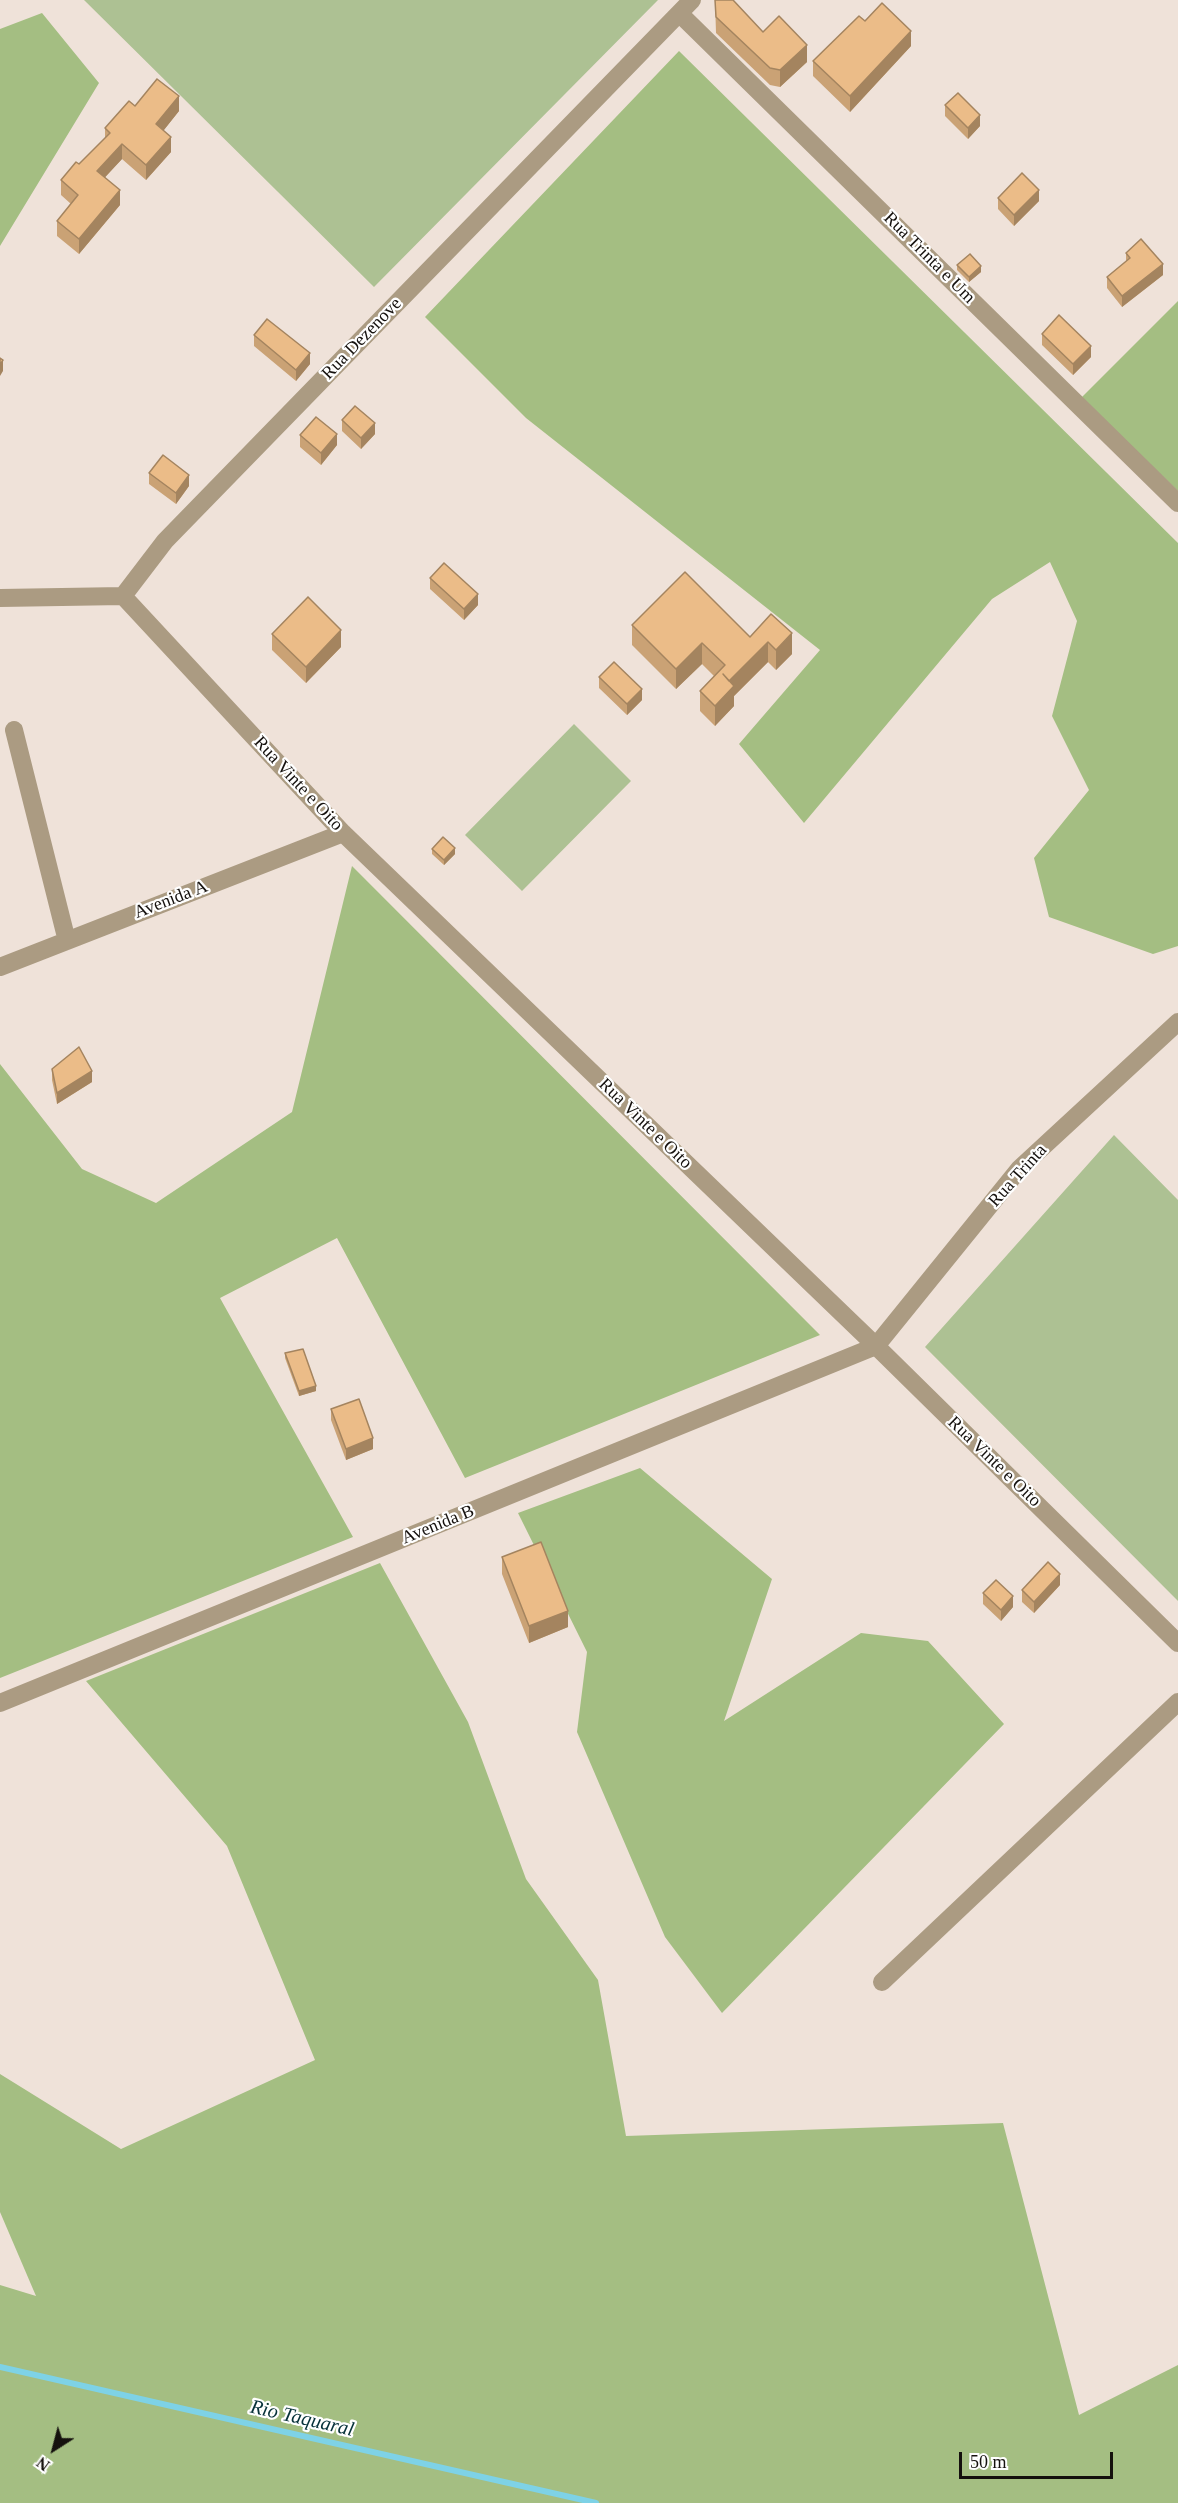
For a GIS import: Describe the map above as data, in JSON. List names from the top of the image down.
{
  "streets": {
    "street": [
      "Rua Trinta e Um",
      "Rua Dezenove",
      "Rua Vinte e Oito",
      "Avenida A",
      "Rua Trinta",
      "Avenida B"
    ]
  },
  "crossings": [
    ["Rua Trinta e Um", "Rua Dezenove"],
    ["Rua Dezenove", "Rua Vinte e Oito"],
    ["Rua Vinte e Oito", "Avenida A"],
    ["Rua Vinte e Oito", "Rua Trinta"],
    ["Rua Vinte e Oito", "Avenida B"],
    ["Rua Trinta", "Avenida B"]
  ],
  "water": ["Rio Taquaral"],
  "scale_bar": "50 m",
  "north": "bottom left"
}
